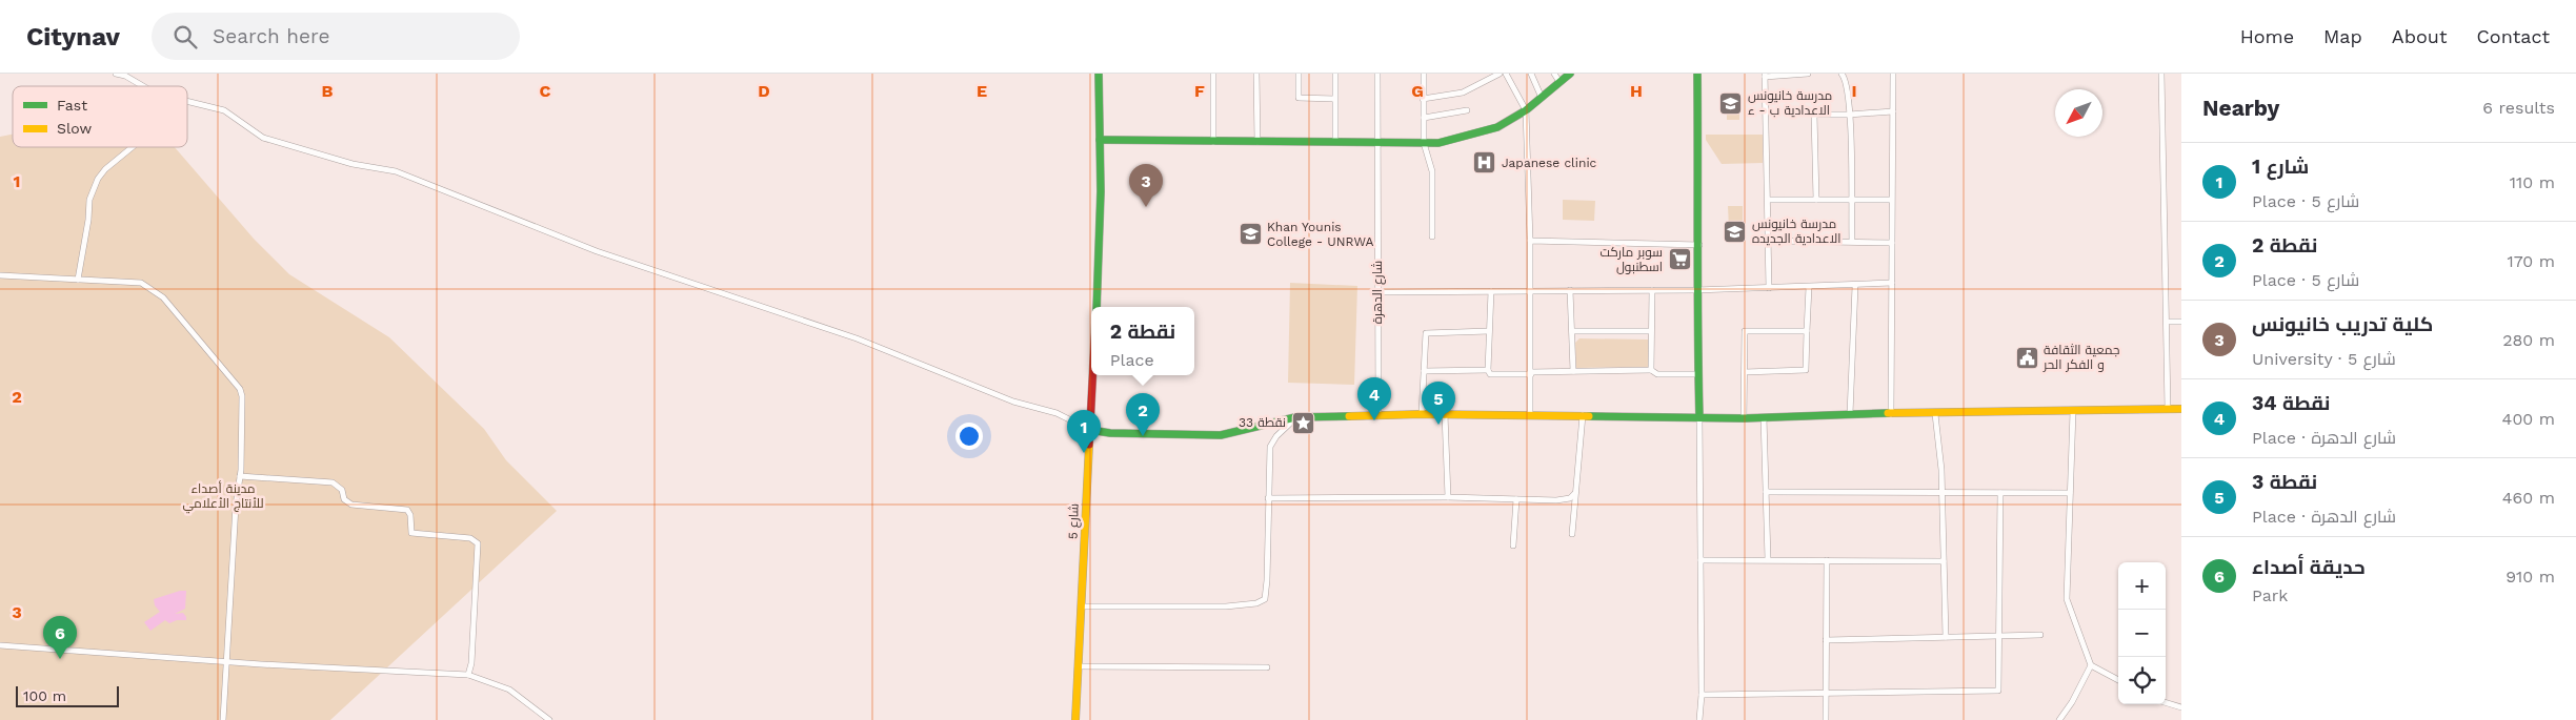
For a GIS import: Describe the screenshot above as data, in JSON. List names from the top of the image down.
{
  "streets": {
    "street": ["شارع الدهرة", "شارع 5"]
  },
  "parks": ["مدينة أصداء للأنتاج الأعلامي"],
  "places": {
    "school or university": ["مدرسة خانيونس الاعدادية ب - ء", "مدرسة خانيونس الاعدادية الجديده", "Khan Younis College - UNRWA"],
    "hospital": ["Japanese clinic"],
    "supermarket": ["سوبر ماركت اسطنبول"],
    "public building": ["جمعية الثقافة و الفكر الحر"],
    "place": ["نقطة 33"]
  },
  "legend": ["Fast", "Slow"],
  "scale_bar": "100 m",
  "north": "bottom left",
  "page": {
    "header": "Citynav",
    "search": "Search here",
    "nav": [
      "Home",
      "Map",
      "About",
      "Contact"
    ],
    "heading": ["Nearby", "6 results"],
    "list": [
      {
        "mark": "1",
        "name": "شارع 1",
        "note": "Place · شارع 5",
        "value": "110 m"
      },
      {
        "mark": "2",
        "name": "نقطة 2",
        "note": "Place · شارع 5",
        "value": "170 m"
      },
      {
        "mark": "3",
        "name": "كلية تدريب خانيونس",
        "note": "University · شارع 5",
        "value": "280 m"
      },
      {
        "mark": "4",
        "name": "نقطة 34",
        "note": "Place · شارع الدهرة",
        "value": "400 m"
      },
      {
        "mark": "5",
        "name": "نقطة 3",
        "note": "Place · شارع الدهرة",
        "value": "460 m"
      },
      {
        "mark": "6",
        "name": "حديقة أصداء",
        "note": "Park",
        "value": "910 m"
      }
    ],
    "pins": [
      "3",
      "4",
      "5",
      "2",
      "1",
      "6"
    ],
    "popup": ["نقطة 2", "Place"],
    "map_buttons": ["+", "−"],
    "scale": "100 m"
  },
  "grid": {
    "columns": [
      "B",
      "C",
      "D",
      "E",
      "F",
      "G",
      "H",
      "I"
    ],
    "rows": ["1", "2", "3"]
  }
}
